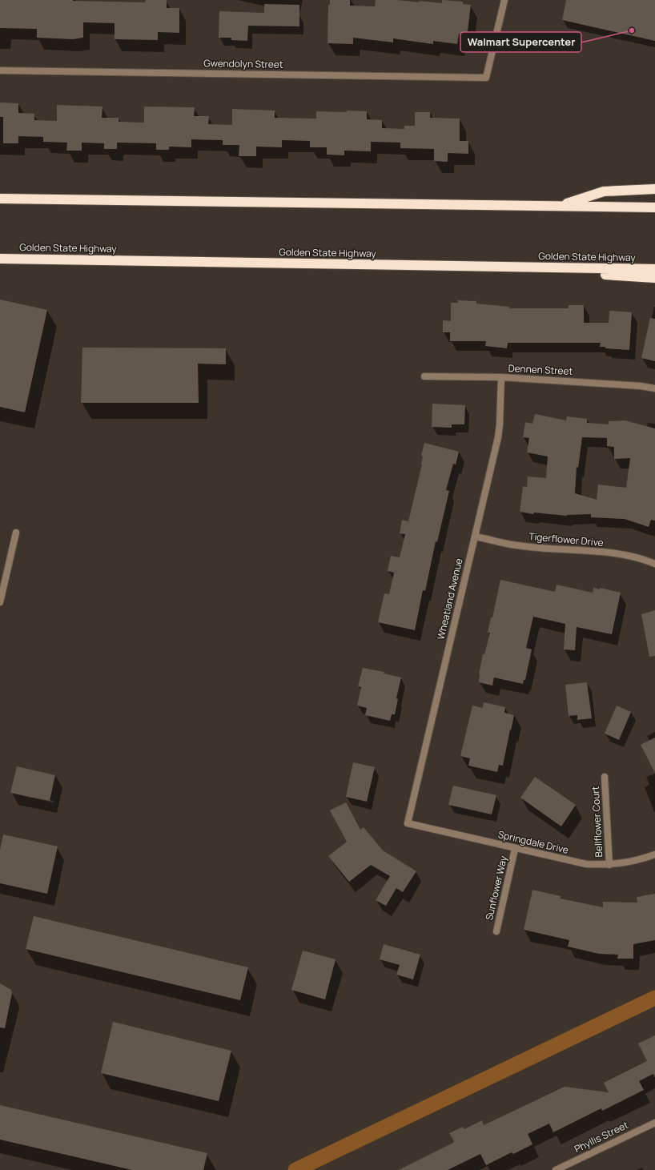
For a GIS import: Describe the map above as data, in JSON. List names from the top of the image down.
{
  "streets": {
    "highway": ["Golden State Highway"],
    "street": [
      "Gwendolyn Street",
      "Dennen Street",
      "Tigerflower Drive",
      "Wheatland Avenue",
      "Bellflower Court",
      "Springdale Drive",
      "Sunflower Way",
      "Phyllis Street"
    ]
  },
  "crossings": [
    ["Dennen Street", "Wheatland Avenue"],
    ["Tigerflower Drive", "Wheatland Avenue"],
    ["Wheatland Avenue", "Springdale Drive"],
    ["Bellflower Court", "Springdale Drive"],
    ["Springdale Drive", "Sunflower Way"]
  ],
  "places": ["Walmart Supercenter"]
}
